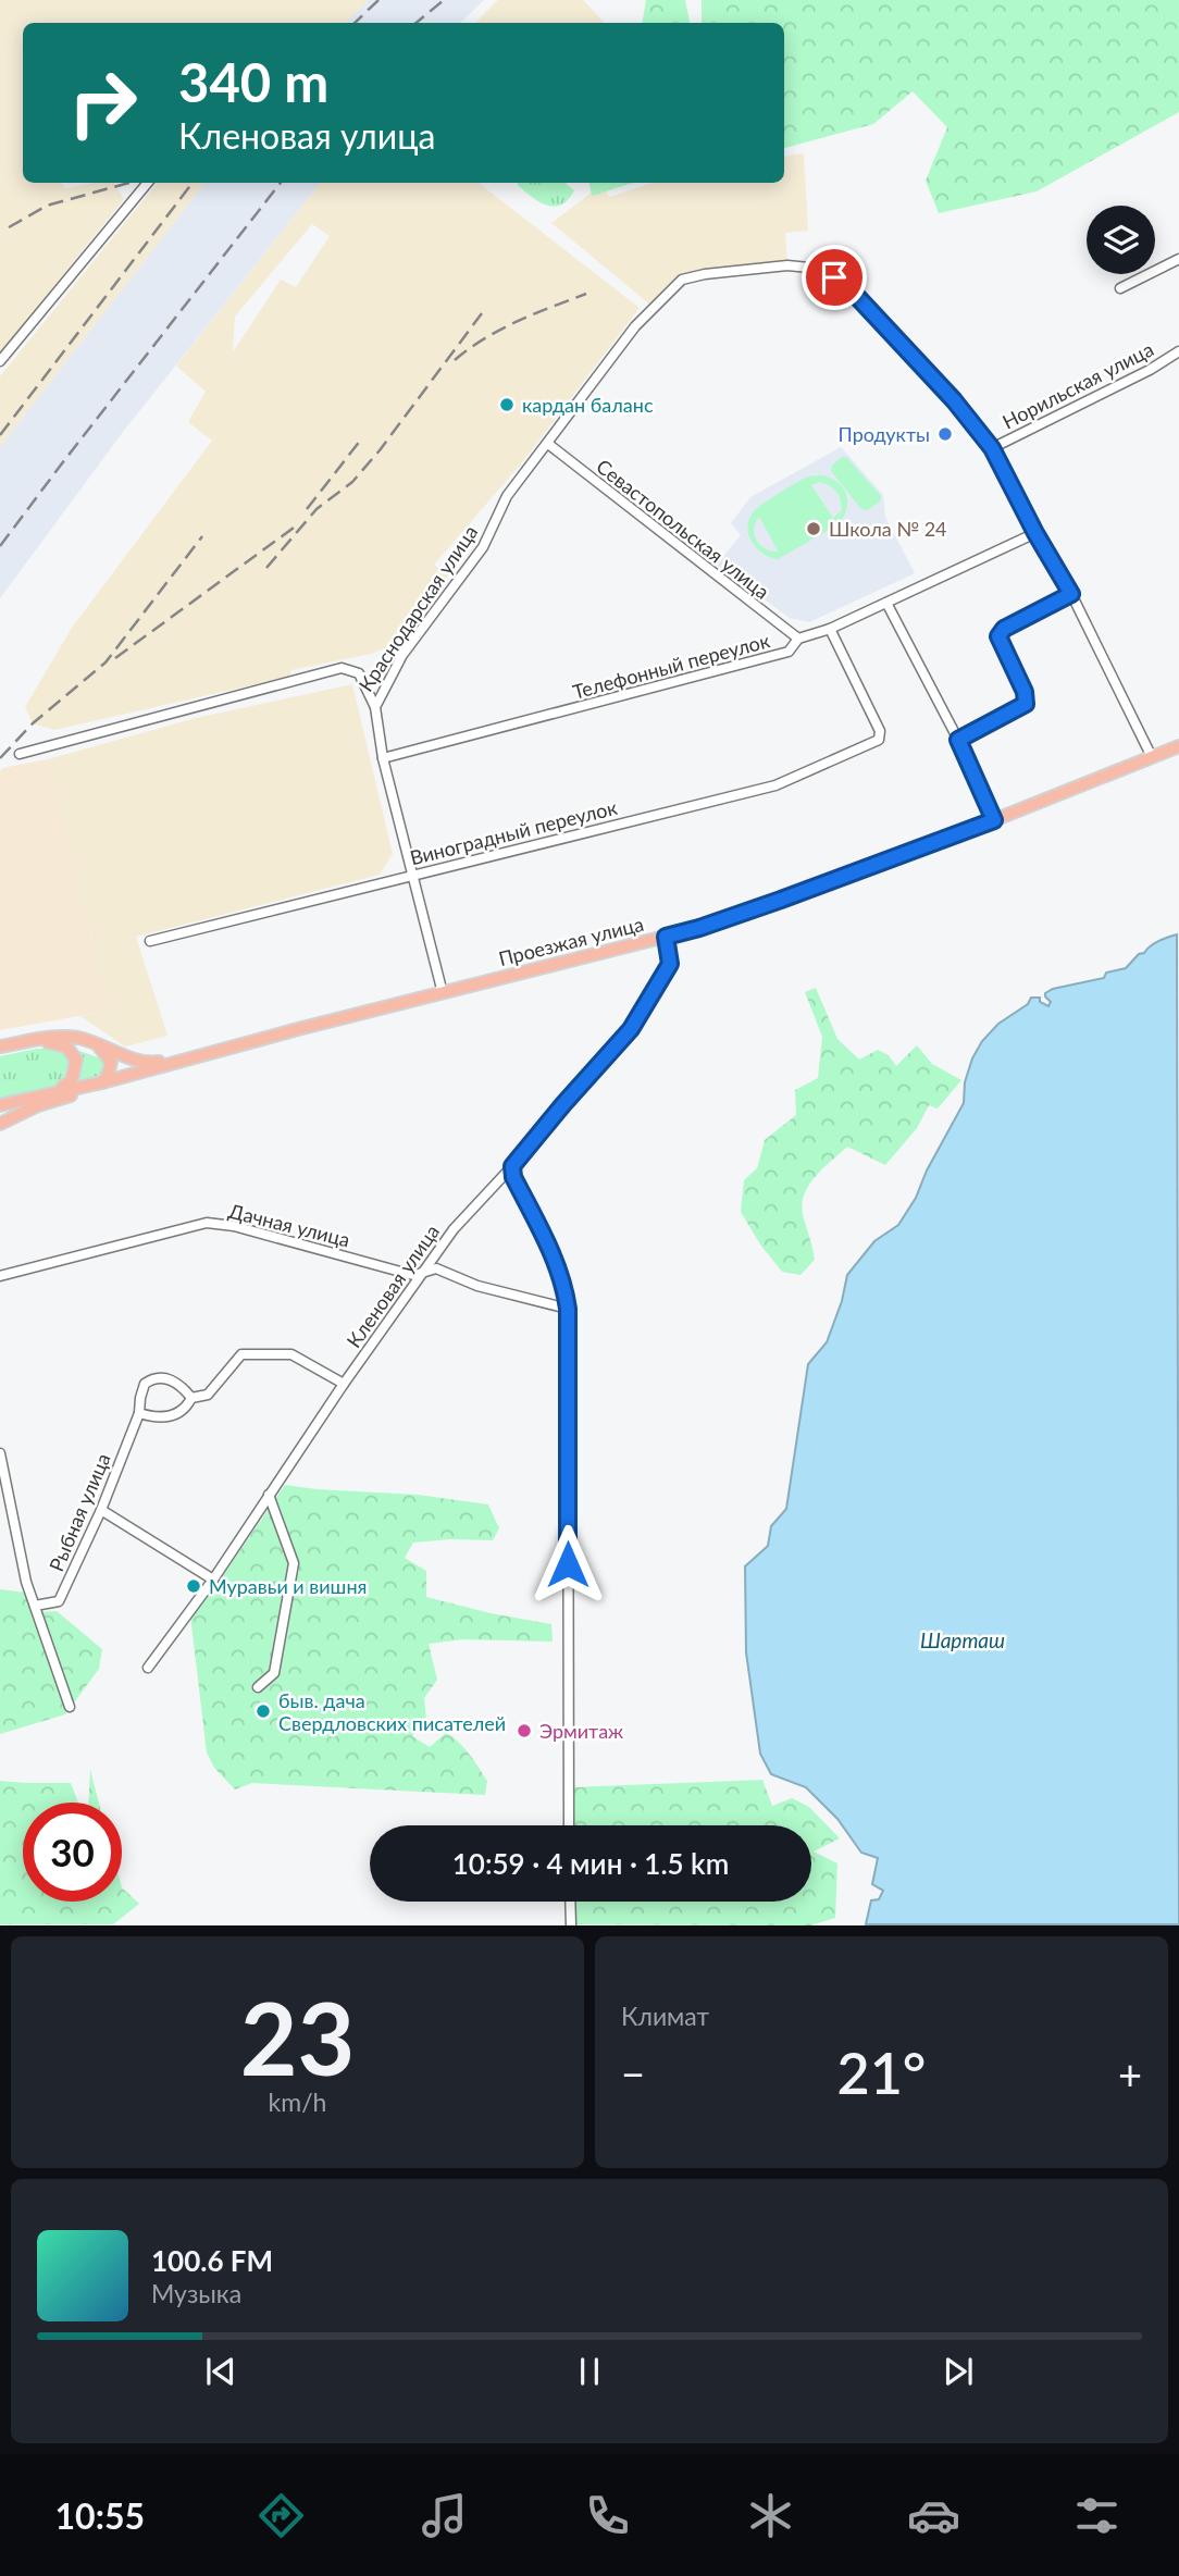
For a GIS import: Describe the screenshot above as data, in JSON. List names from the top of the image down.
{
  "streets": {
    "main road": ["Проезжая улица"],
    "street": [
      "Норильская улица",
      "Севастопольская улица",
      "Краснодарская улица",
      "Телефонный переулок",
      "Виноградный переулок",
      "Дачная улица",
      "Кленовая улица",
      "Рыбная улица"
    ]
  },
  "crossings": [
    ["Норильская улица", "Краснодарская улица"],
    ["Севастопольская улица", "Краснодарская улица"],
    ["Севастопольская улица", "Телефонный переулок"],
    ["Краснодарская улица", "Телефонный переулок"],
    ["Краснодарская улица", "Проезжая улица"],
    ["Телефонный переулок", "Виноградный переулок"],
    ["Проезжая улица", "Кленовая улица"],
    ["Дачная улица", "Кленовая улица"]
  ],
  "water": ["Шарташ"],
  "places": [
    "кардан баланс",
    "Продукты",
    "Школа № 24",
    "Муравьи и вишня",
    "быв. дача Свердловских писателей",
    "Эрмитаж"
  ],
  "page": {
    "turn": ["340 m", "Кленовая улица"],
    "limit": "30",
    "trip": "10:59 · 4 мин · 1.5 km",
    "tile": [
      ["23", "km/h"],
      "Климат"
    ],
    "heat": ["−", "21°", "+"],
    "song": ["100.6 FM", "Музыка"],
    "tabs": "10:55"
  }
}
